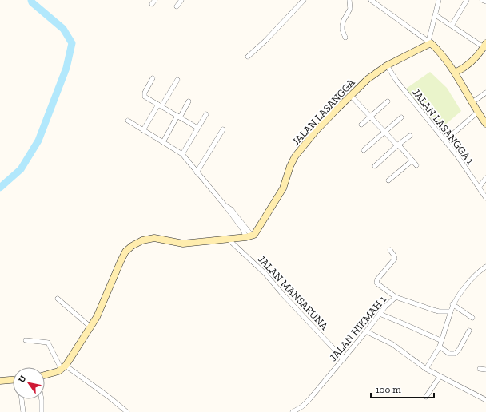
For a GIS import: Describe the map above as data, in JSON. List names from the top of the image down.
{
  "streets": {
    "street": [
      "JALAN LASANGGA",
      "JALAN LASANGGA 1",
      "JALAN MANSARUNA",
      "JALAN HIKMAH 1"
    ]
  },
  "crossings": [
    ["JALAN LASANGGA", "JALAN LASANGGA 1"],
    ["JALAN MANSARUNA", "JALAN HIKMAH 1"]
  ],
  "scale_bar": "100 m",
  "north": "top left"
}
